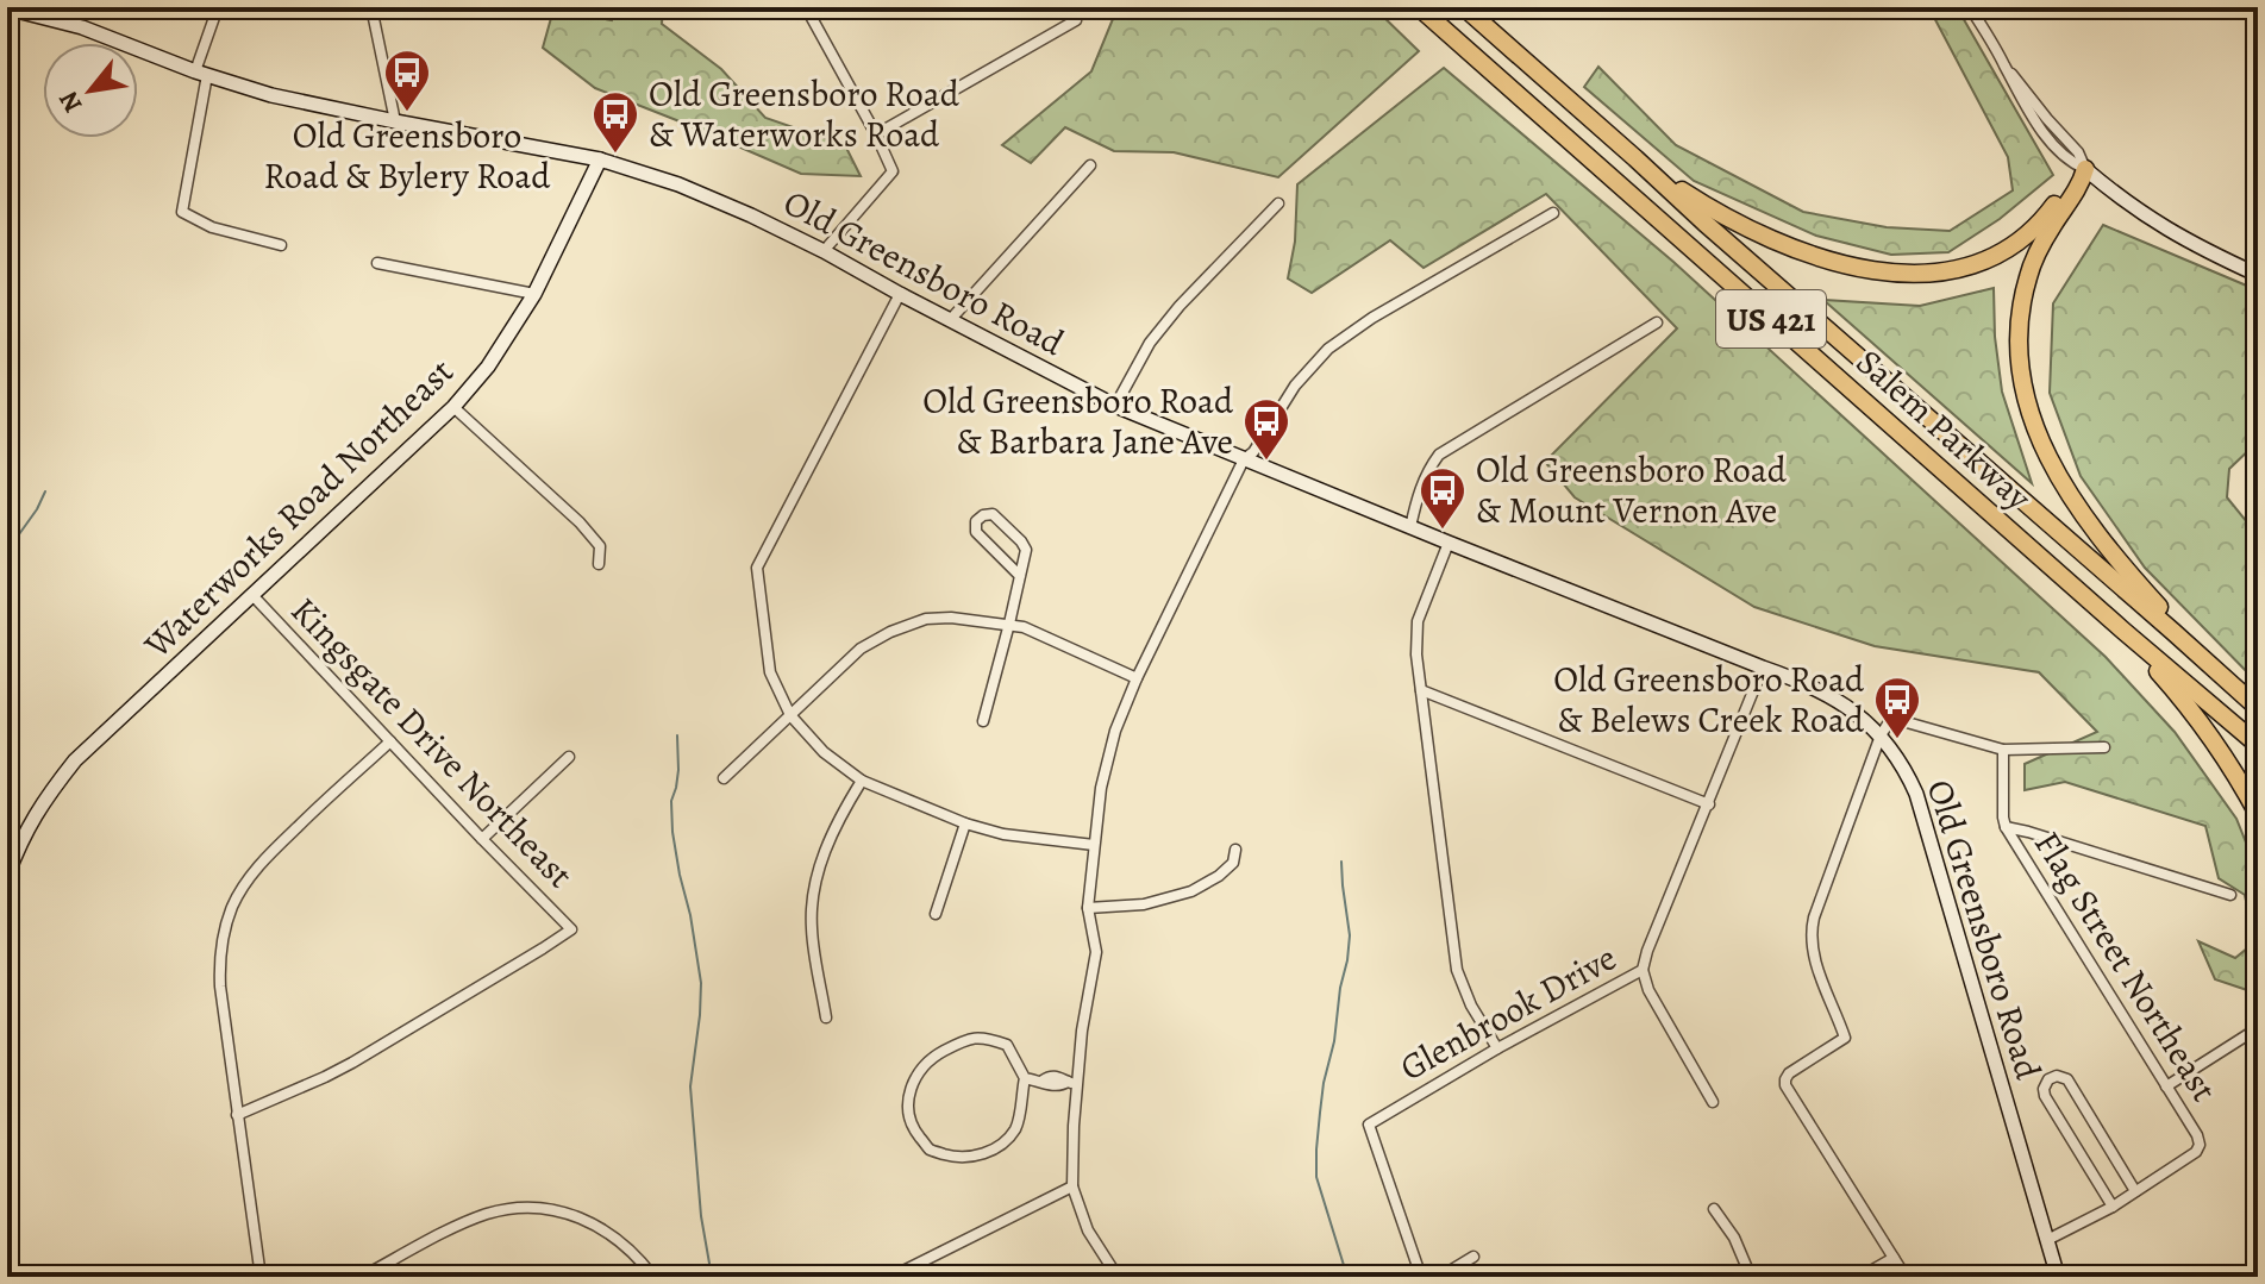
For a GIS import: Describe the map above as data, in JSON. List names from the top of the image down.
{
  "streets": {
    "highway": ["US 421", "Salem Parkway"],
    "street": [
      "Old Greensboro Road",
      "Waterworks Road Northeast",
      "Kingsgate Drive Northeast",
      "Flag Street Northeast",
      "Glenbrook Drive"
    ]
  },
  "crossings": [
    ["Old Greensboro Road", "Waterworks Road Northeast"],
    ["Old Greensboro Road", "Flag Street Northeast"],
    ["Old Greensboro Road", "Glenbrook Drive"],
    ["Waterworks Road Northeast", "Kingsgate Drive Northeast"]
  ],
  "places": {
    "bus stop": [
      "Old Greensboro Road & Bylery Road",
      "Old Greensboro Road & Waterworks Road",
      "Old Greensboro Road & Barbara Jane Ave",
      "Old Greensboro Road & Mount Vernon Ave",
      "Old Greensboro Road & Belews Creek Road"
    ]
  },
  "north": "bottom left"
}
